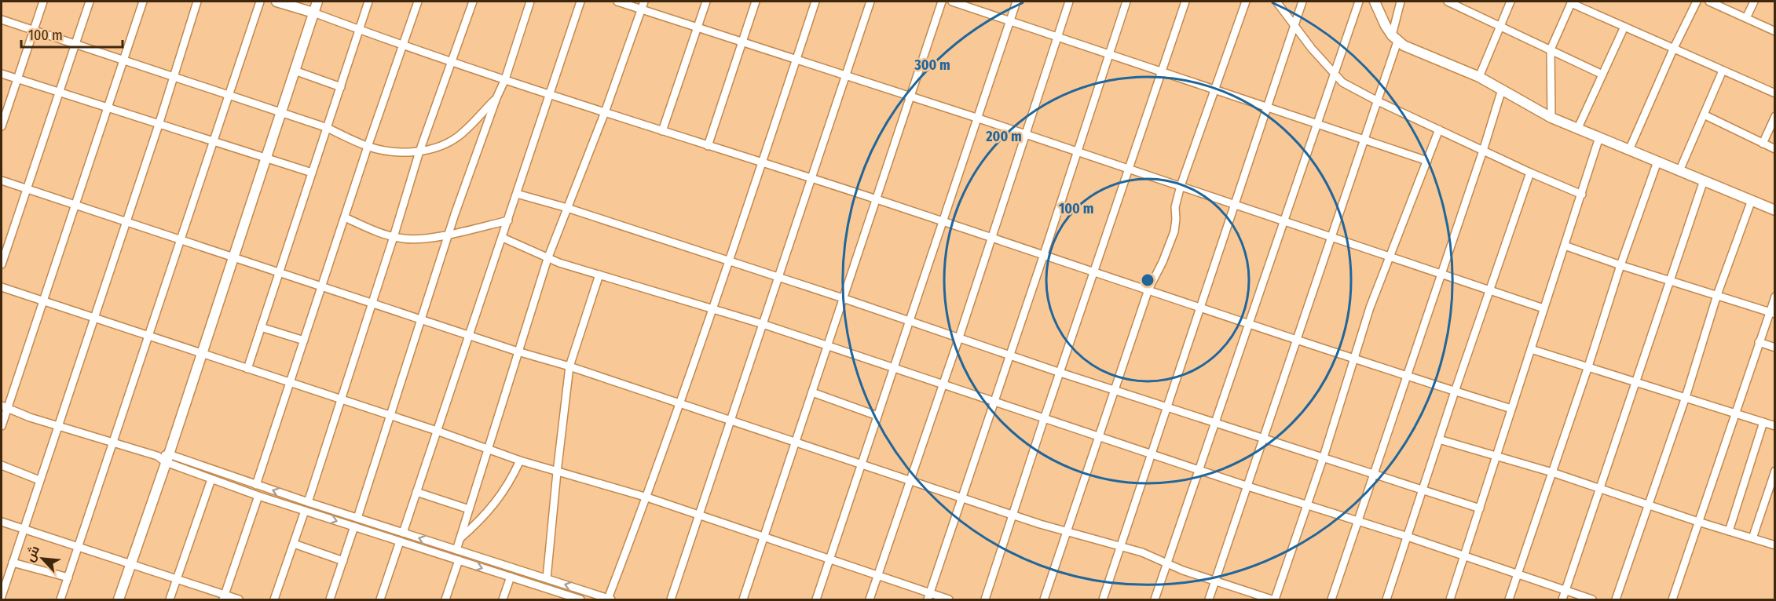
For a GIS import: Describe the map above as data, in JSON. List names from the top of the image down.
{
  "scale_bar": "100 m",
  "north": "top left",
  "rings": ["300 m", "200 m", "100 m"]
}
